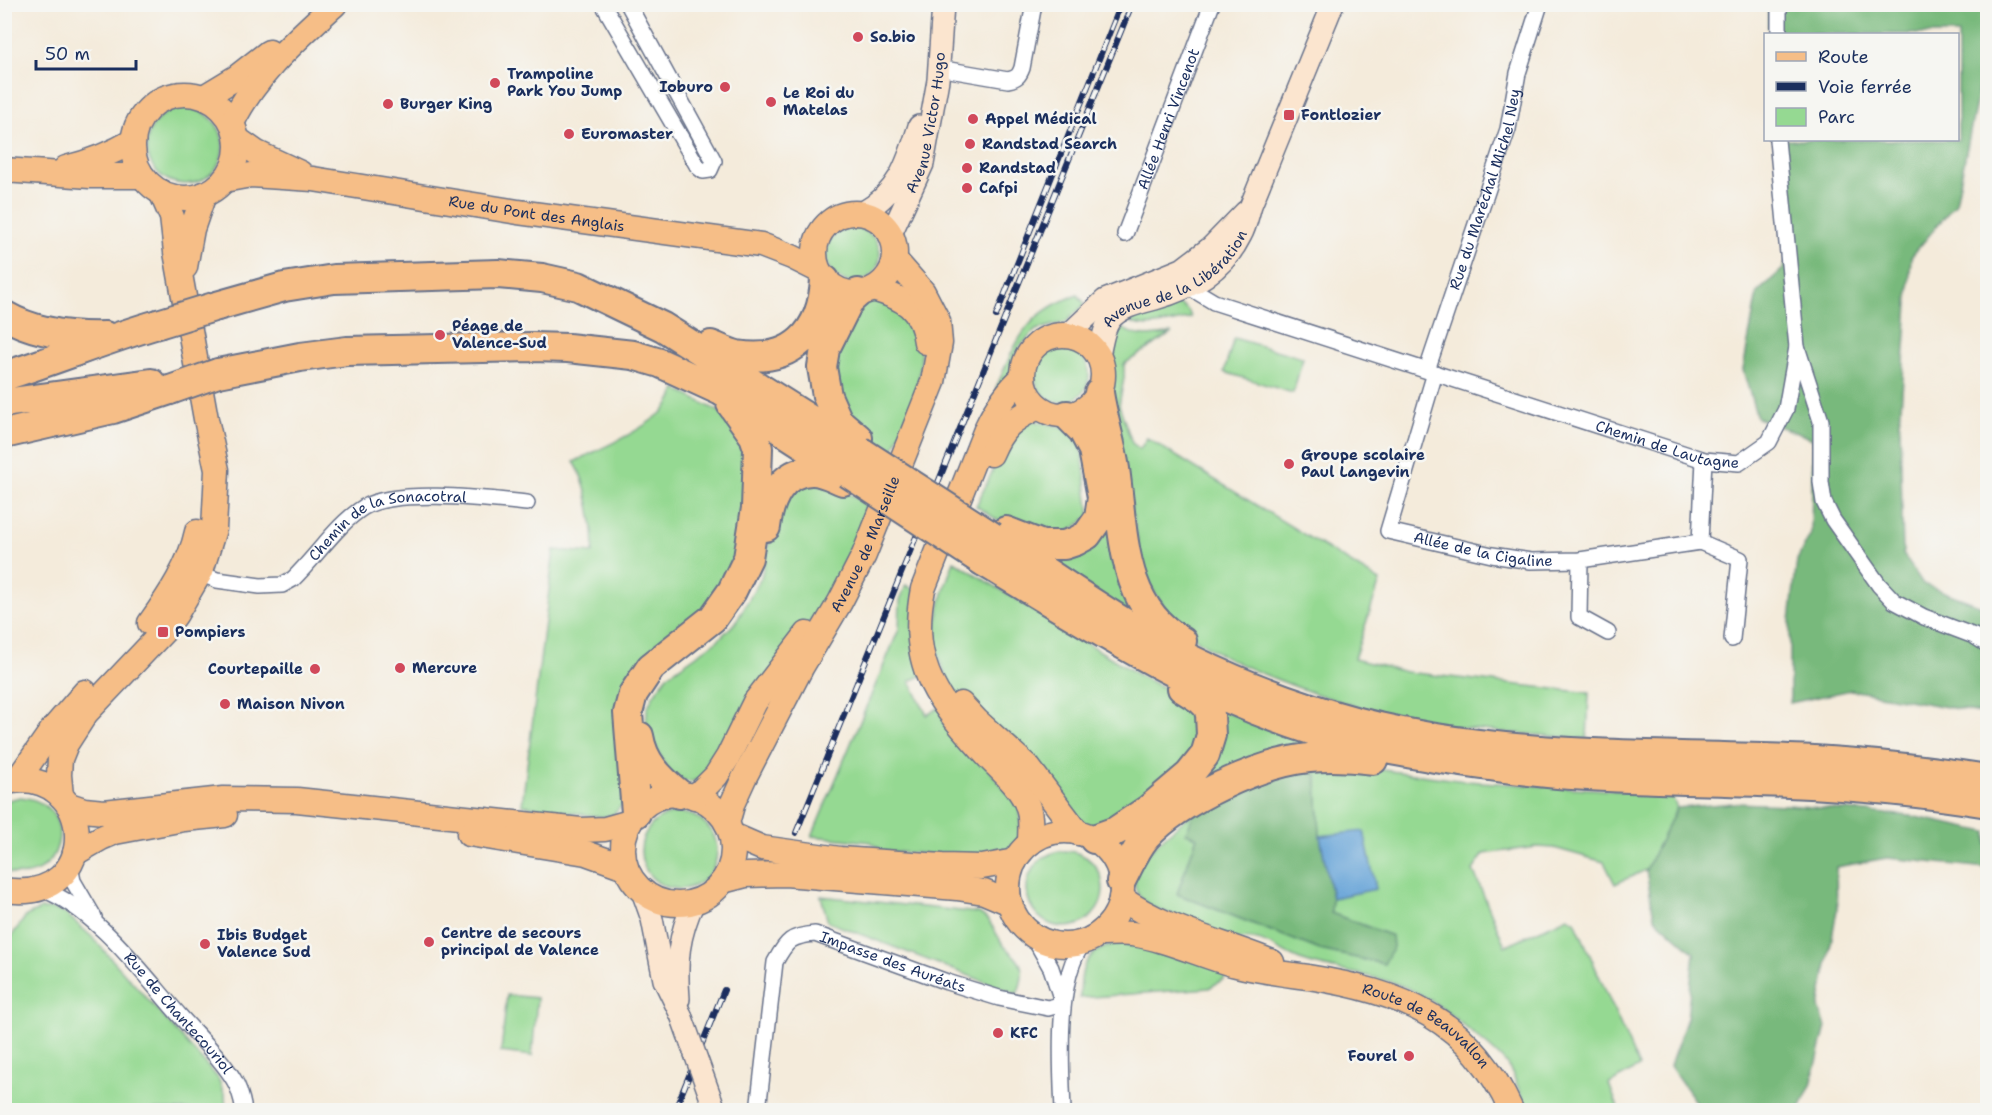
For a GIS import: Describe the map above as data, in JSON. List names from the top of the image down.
{
  "streets": {
    "main road": [
      "Avenue Victor Hugo",
      "Rue du Pont des Anglais",
      "Avenue de la Libération",
      "Avenue de Marseille",
      "Route de Beauvallon"
    ],
    "street": [
      "Allée Henri Vincenot",
      "Rue du Maréchal Michel Ney",
      "Chemin de Lautagne",
      "Chemin de la Sonacotral",
      "Allée de la Cigaline",
      "Impasse des Auréats",
      "Rue de Chantecouriol"
    ]
  },
  "crossings": [
    ["Avenue Victor Hugo", "Rue du Pont des Anglais"],
    ["Avenue Victor Hugo", "Avenue de Marseille"],
    ["Rue du Maréchal Michel Ney", "Chemin de Lautagne"],
    ["Rue du Maréchal Michel Ney", "Allée de la Cigaline"],
    ["Rue du Pont des Anglais", "Avenue de Marseille"],
    ["Avenue de la Libération", "Chemin de Lautagne"]
  ],
  "places": {
    "other": [
      "So.bio",
      "Trampoline Park You Jump",
      "Ioburo",
      "Le Roi du Matelas",
      "Burger King",
      "Appel Médical",
      "Euromaster",
      "Randstad Search",
      "Randstad",
      "Cafpi",
      "Péage de Valence-Sud",
      "Groupe scolaire Paul Langevin",
      "Mercure",
      "Courtepaille",
      "Maison Nivon",
      "Centre de secours principal de Valence",
      "Ibis Budget Valence Sud",
      "KFC",
      "Fourel"
    ],
    "transit": ["Fontlozier", "Pompiers"]
  },
  "legend": ["Route", "Voie ferrée", "Parc"],
  "scale_bar": "50 m"
}
